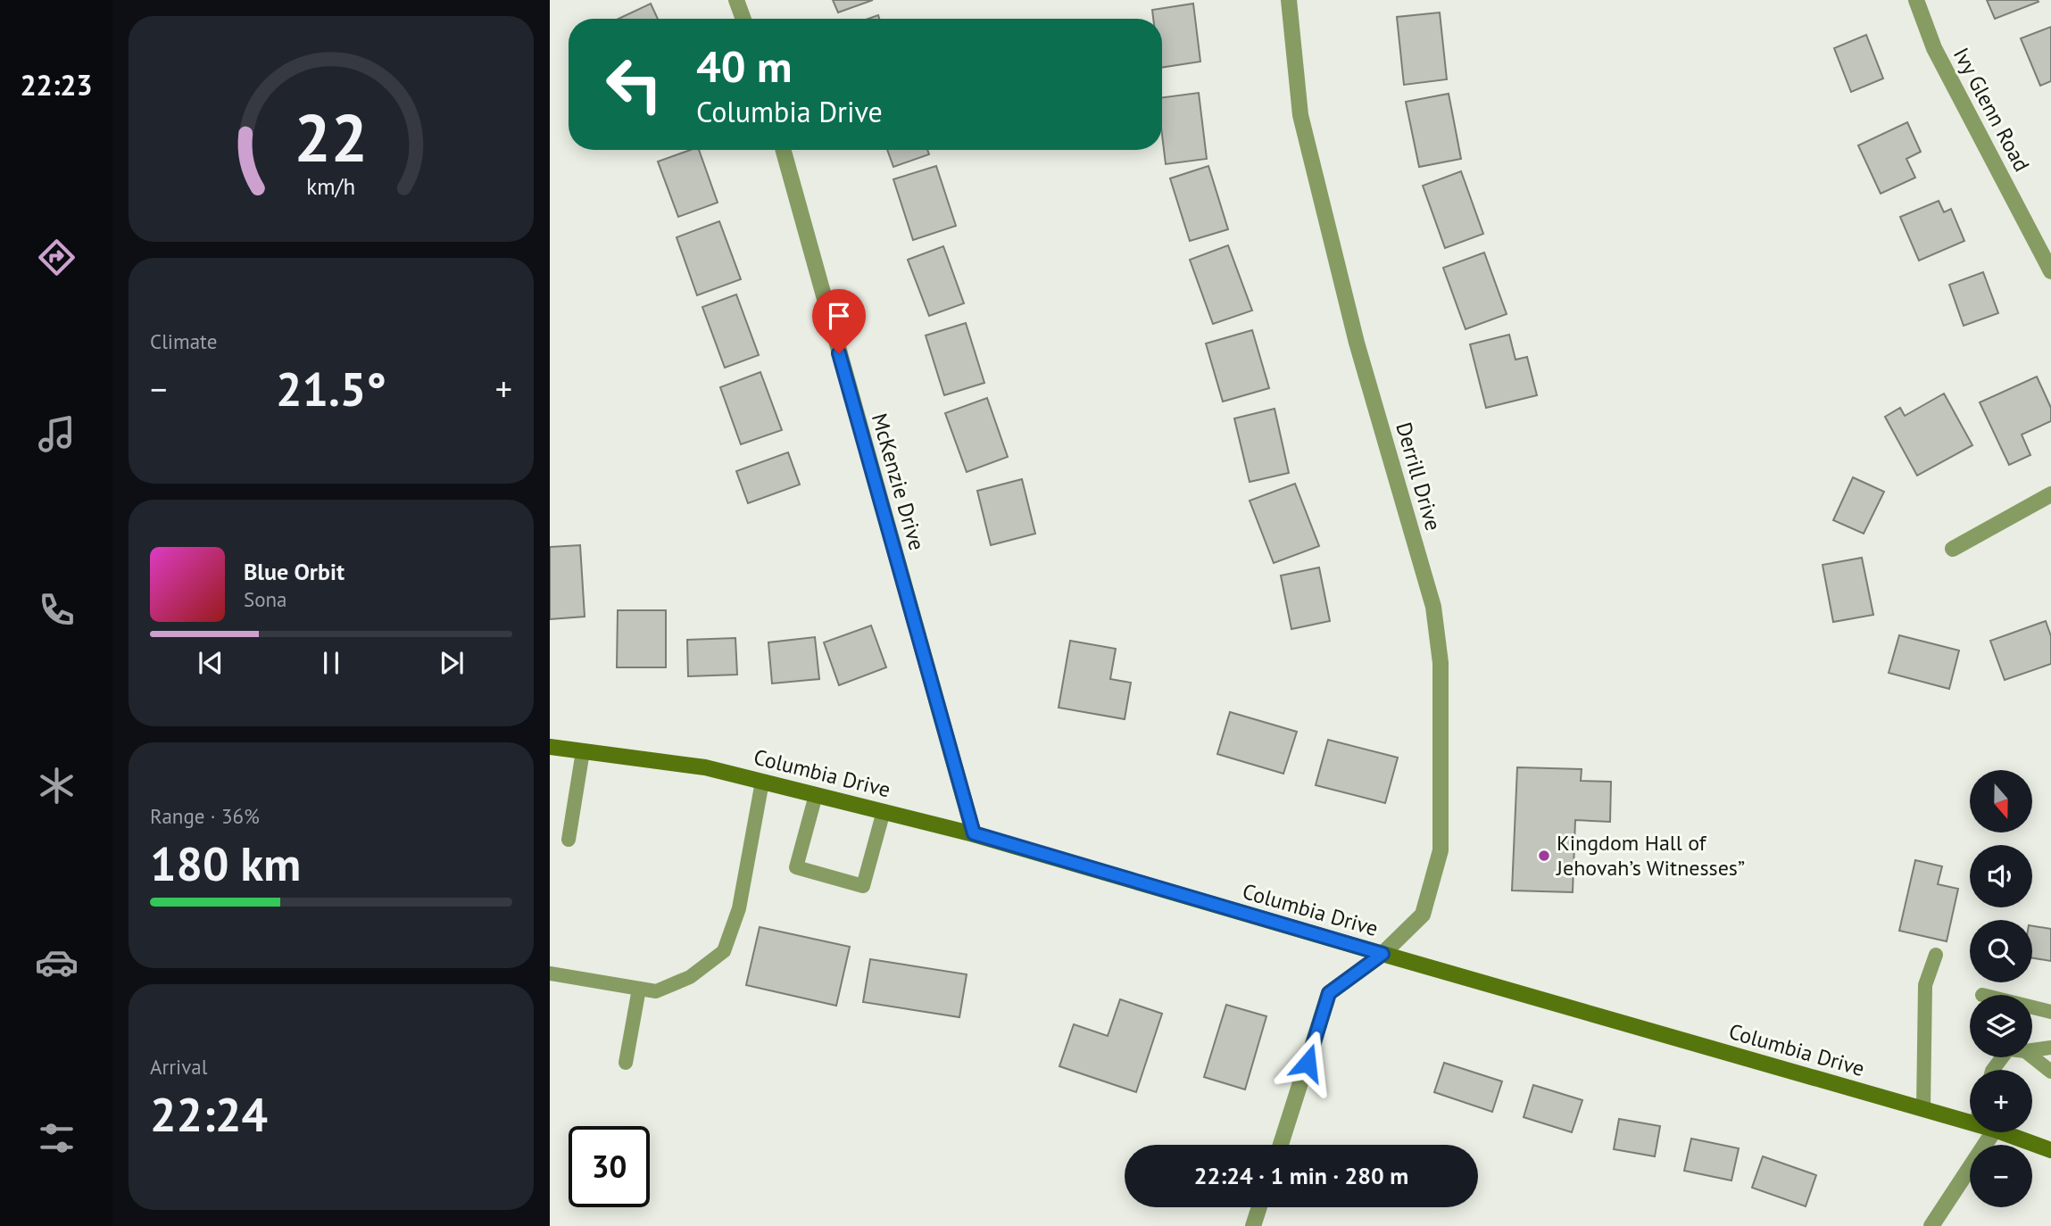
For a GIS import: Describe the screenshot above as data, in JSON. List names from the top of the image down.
{
  "streets": {
    "main road": ["Columbia Drive"],
    "street": ["Ivy Glenn Road", "Derrill Drive", "McKenzie Drive"]
  },
  "crossings": [
    ["Derrill Drive", "Columbia Drive"],
    ["McKenzie Drive", "Columbia Drive"]
  ],
  "places": ["Kingdom Hall of Jehovah’s Witnesses”"],
  "north": "bottom",
  "page": {
    "tabs": "22:23",
    "turn": ["40 m", "Columbia Drive"],
    "tile": [
      "Climate",
      ["Range · 36%", "180 km"],
      ["Arrival", "22:24"]
    ],
    "heat": ["−", "21.5°", "+"],
    "song": ["Blue Orbit", "Sona"],
    "map_buttons": ["+", "−"],
    "limit": "30",
    "trip": "22:24 · 1 min · 280 m",
    "gauge": ["22", "km/h"]
  }
}
